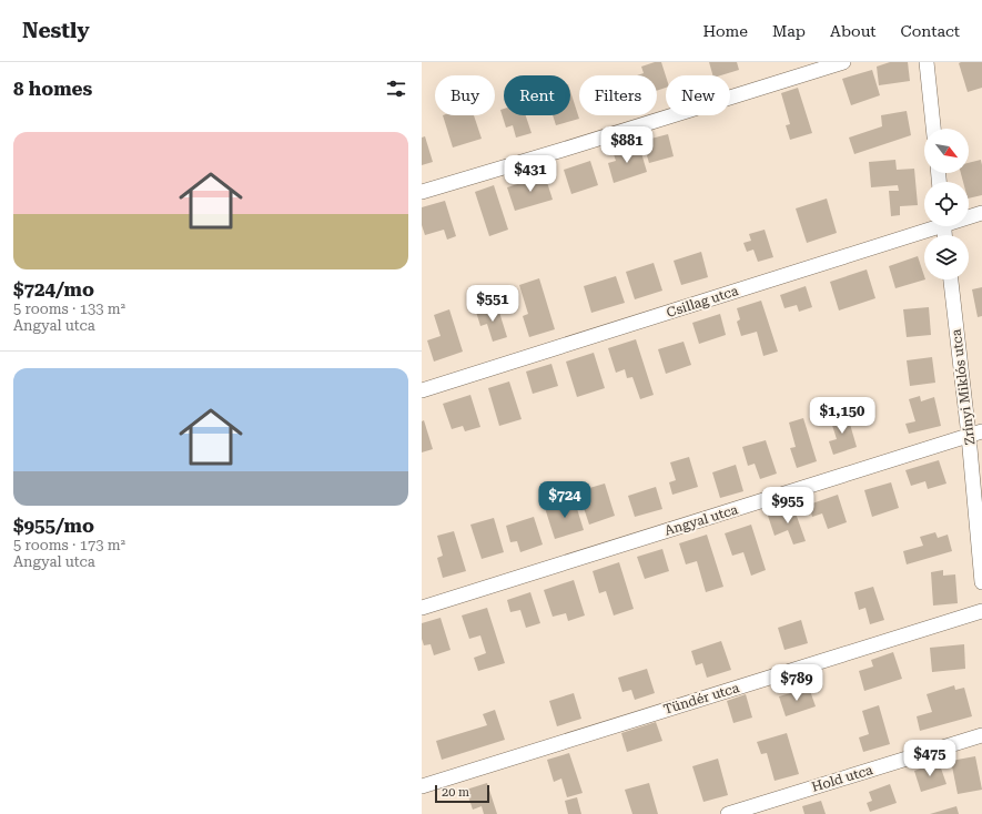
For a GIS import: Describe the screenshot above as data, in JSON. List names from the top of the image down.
{
  "streets": {
    "street": [
      "Csillag utca",
      "Zrínyi Miklós utca",
      "Angyal utca",
      "Tündér utca",
      "Hold utca"
    ]
  },
  "crossings": [
    ["Zrínyi Miklós utca", "Angyal utca"]
  ],
  "scale_bar": "20 m",
  "north": "bottom right",
  "page": {
    "header": "Nestly",
    "nav": [
      "Home",
      "Map",
      "About",
      "Contact"
    ],
    "heading": "8 homes",
    "chip": [
      "Buy",
      "Rent",
      "Filters",
      "New"
    ],
    "list": [
      {
        "name": "$724/mo",
        "note": "5 rooms · 133 m² · Angyal utca"
      },
      {
        "name": "$955/mo",
        "note": "5 rooms · 173 m² · Angyal utca"
      }
    ],
    "price": [
      "$881",
      "$431",
      "$551",
      "$1,150",
      "$724",
      "$955",
      "$789",
      "$475"
    ],
    "scale": "20 m"
  }
}
